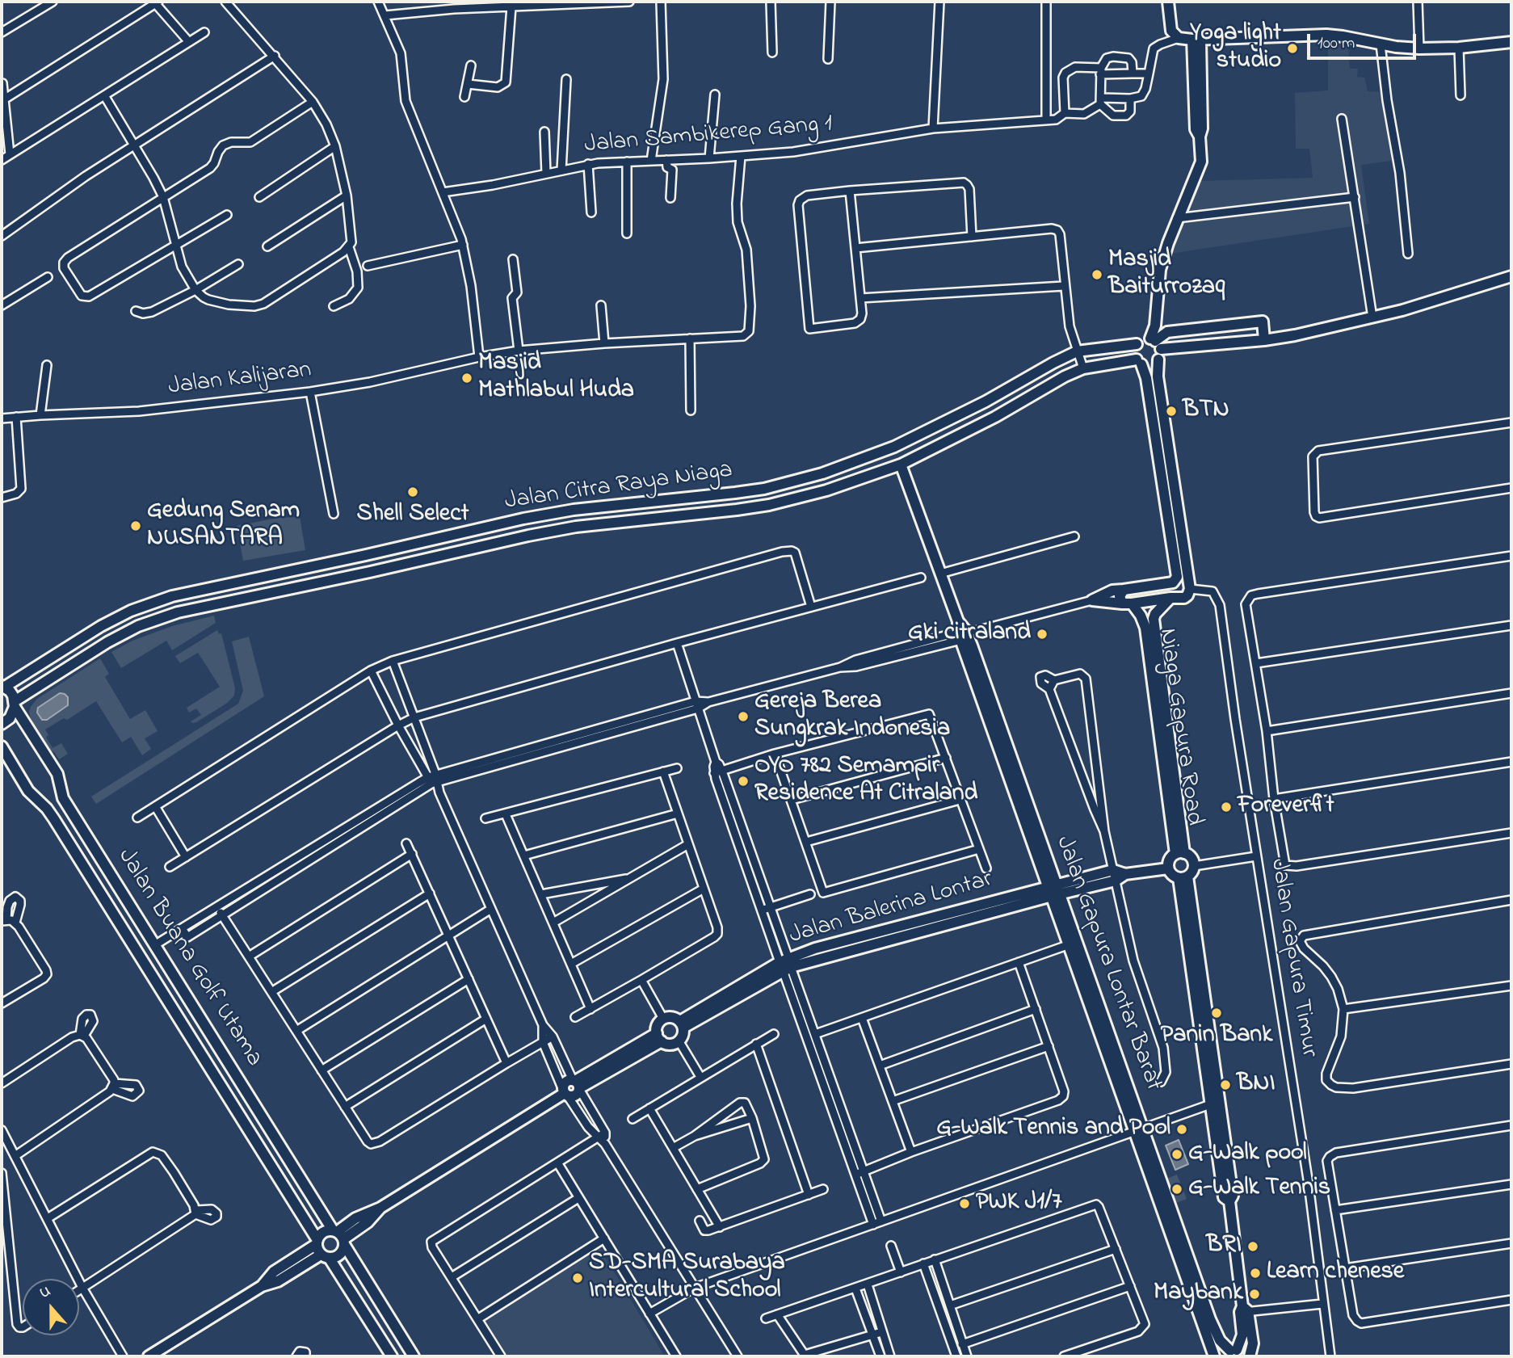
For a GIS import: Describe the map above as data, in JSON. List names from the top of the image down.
{
  "streets": {
    "street": [
      "Jalan Sambikerep Gang 1",
      "Jalan Kalijaran",
      "Jalan Citra Raya Niaga",
      "Niaga Gapura Road",
      "Jalan Balerina Lontar",
      "Jalan Buana Golf Utama",
      "Jalan Gapura Timur",
      "Jalan Gapura Lontar Barat"
    ]
  },
  "crossings": [
    ["Jalan Sambikerep Gang 1", "Jalan Kalijaran"],
    ["Jalan Citra Raya Niaga", "Jalan Buana Golf Utama"],
    ["Jalan Citra Raya Niaga", "Jalan Gapura Lontar Barat"],
    ["Niaga Gapura Road", "Jalan Gapura Timur"],
    ["Jalan Balerina Lontar", "Jalan Gapura Lontar Barat"]
  ],
  "places": [
    "Yoga light studio",
    "Masjid Baiturrozaq",
    "Masjid Mathlabul Huda",
    "BTN",
    "Shell Select",
    "Gedung Senam NUSANTARA",
    "Gki citraland",
    "Gereja Berea Sungkrak Indonesia",
    "OYO 782 Semampir Residence At Citraland",
    "Foreverfit",
    "Panin Bank",
    "BNI",
    "G-Walk Tennis and Pool",
    "G-Walk pool",
    "G-Walk Tennis",
    "PWK J1/7",
    "BRI",
    "Learn chenese",
    "SD-SMA Surabaya Intercultural School",
    "Maybank"
  ],
  "scale_bar": "100 m",
  "north": "top"
}
